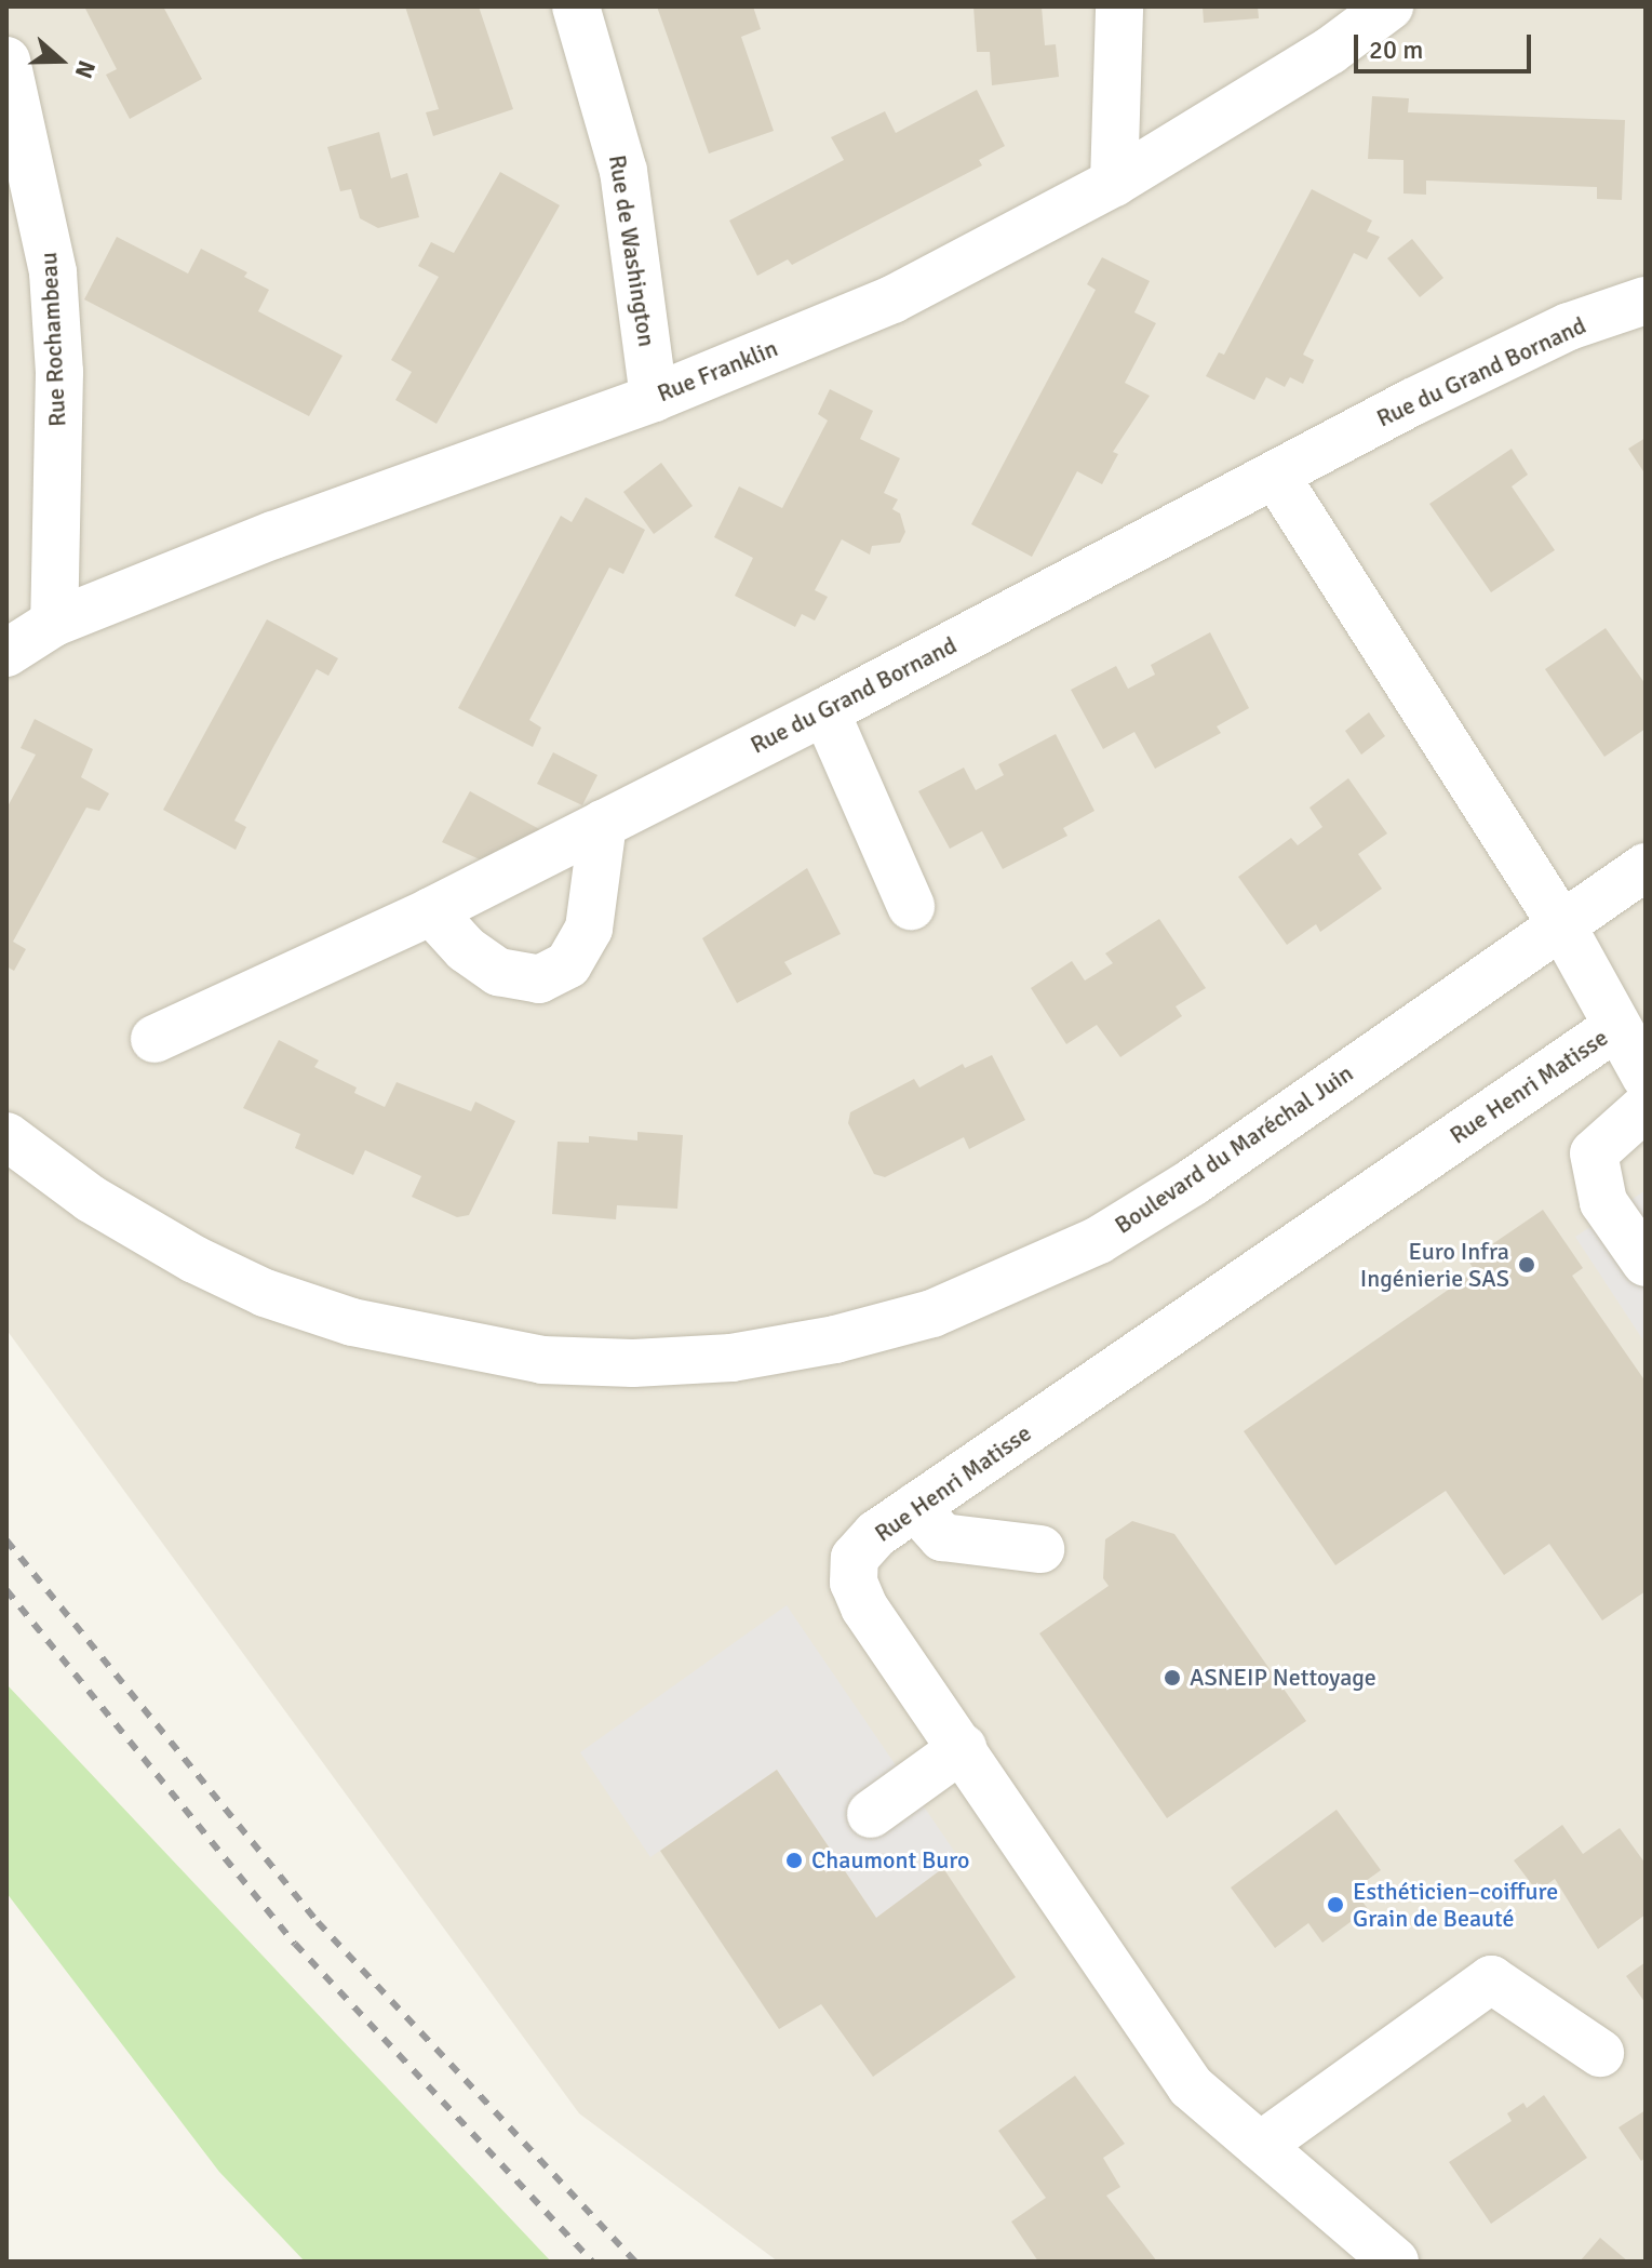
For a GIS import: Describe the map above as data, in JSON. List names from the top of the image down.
{
  "streets": {
    "street": [
      "Rue de Washington",
      "Rue Rochambeau",
      "Rue Franklin",
      "Rue du Grand Bornand",
      "Rue Henri Matisse",
      "Boulevard du Maréchal Juin"
    ]
  },
  "crossings": [
    ["Rue de Washington", "Rue Franklin"],
    ["Rue Rochambeau", "Rue Franklin"]
  ],
  "places": [
    "Euro Infra Ingénierie SAS",
    "ASNEIP Nettoyage",
    "Chaumont Buro",
    "Esthéticien–coiffure Grain de Beauté"
  ],
  "scale_bar": "20 m",
  "north": "right"
}
